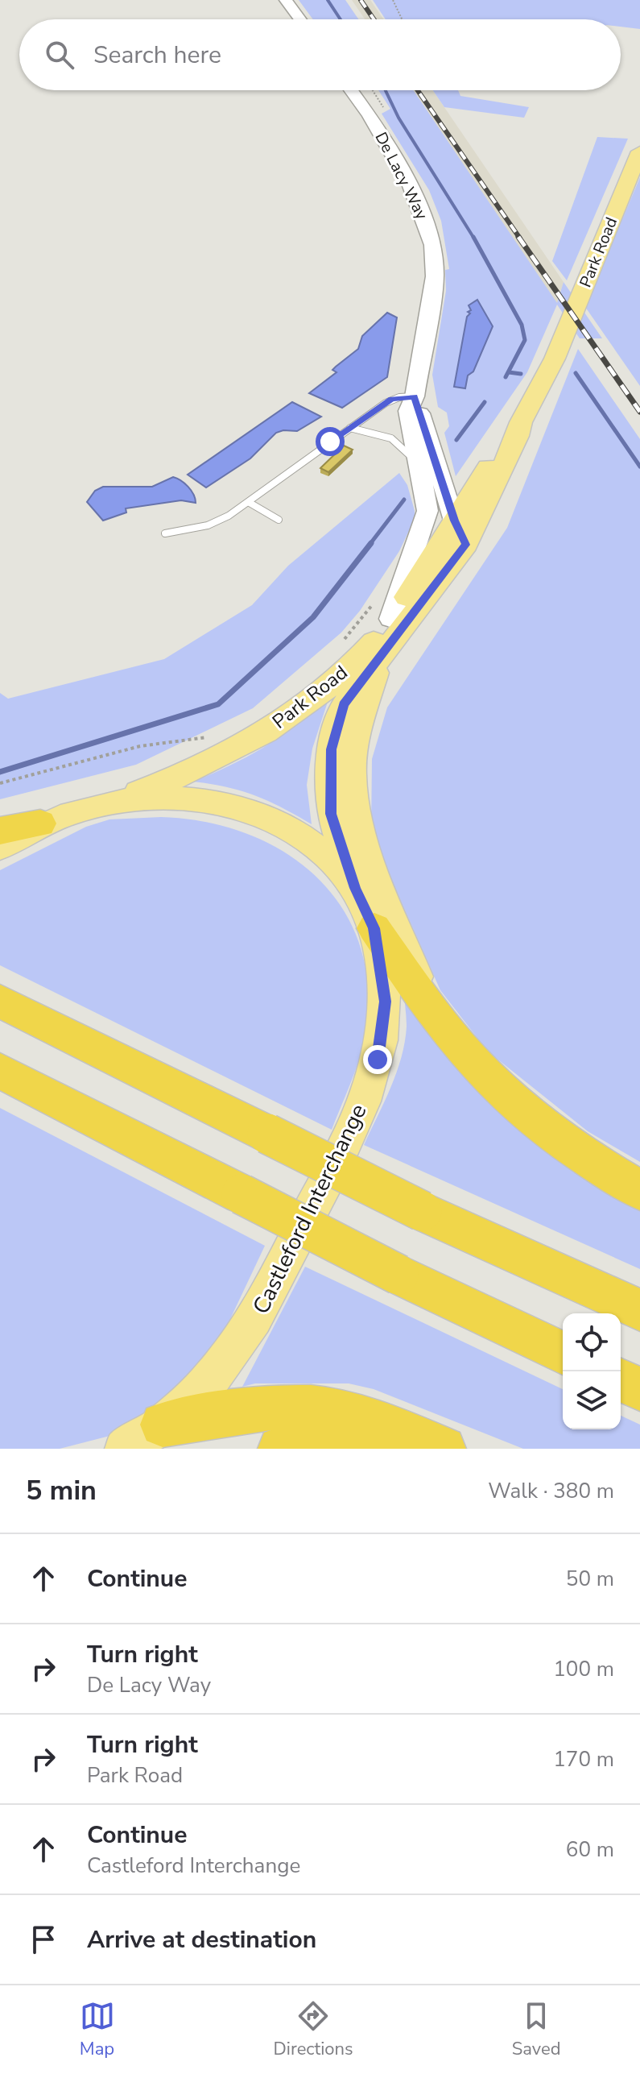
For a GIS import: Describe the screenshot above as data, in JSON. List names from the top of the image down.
{
  "streets": {
    "main road": ["Park Road", "Castleford Interchange"],
    "street": ["De Lacy Way"]
  },
  "crossings": [
    ["De Lacy Way", "Park Road"],
    ["Park Road", "Castleford Interchange"]
  ],
  "page": {
    "search": "Search here",
    "heading": ["5 min", "Walk · 380 m"],
    "list": [
      ["Continue", "50 m"],
      ["Turn right", "De Lacy Way", "100 m"],
      ["Turn right", "Park Road", "170 m"],
      ["Continue", "Castleford Interchange", "60 m"],
      "Arrive at destination"
    ],
    "nav": ["Map", "Directions", "Saved"]
  }
}
